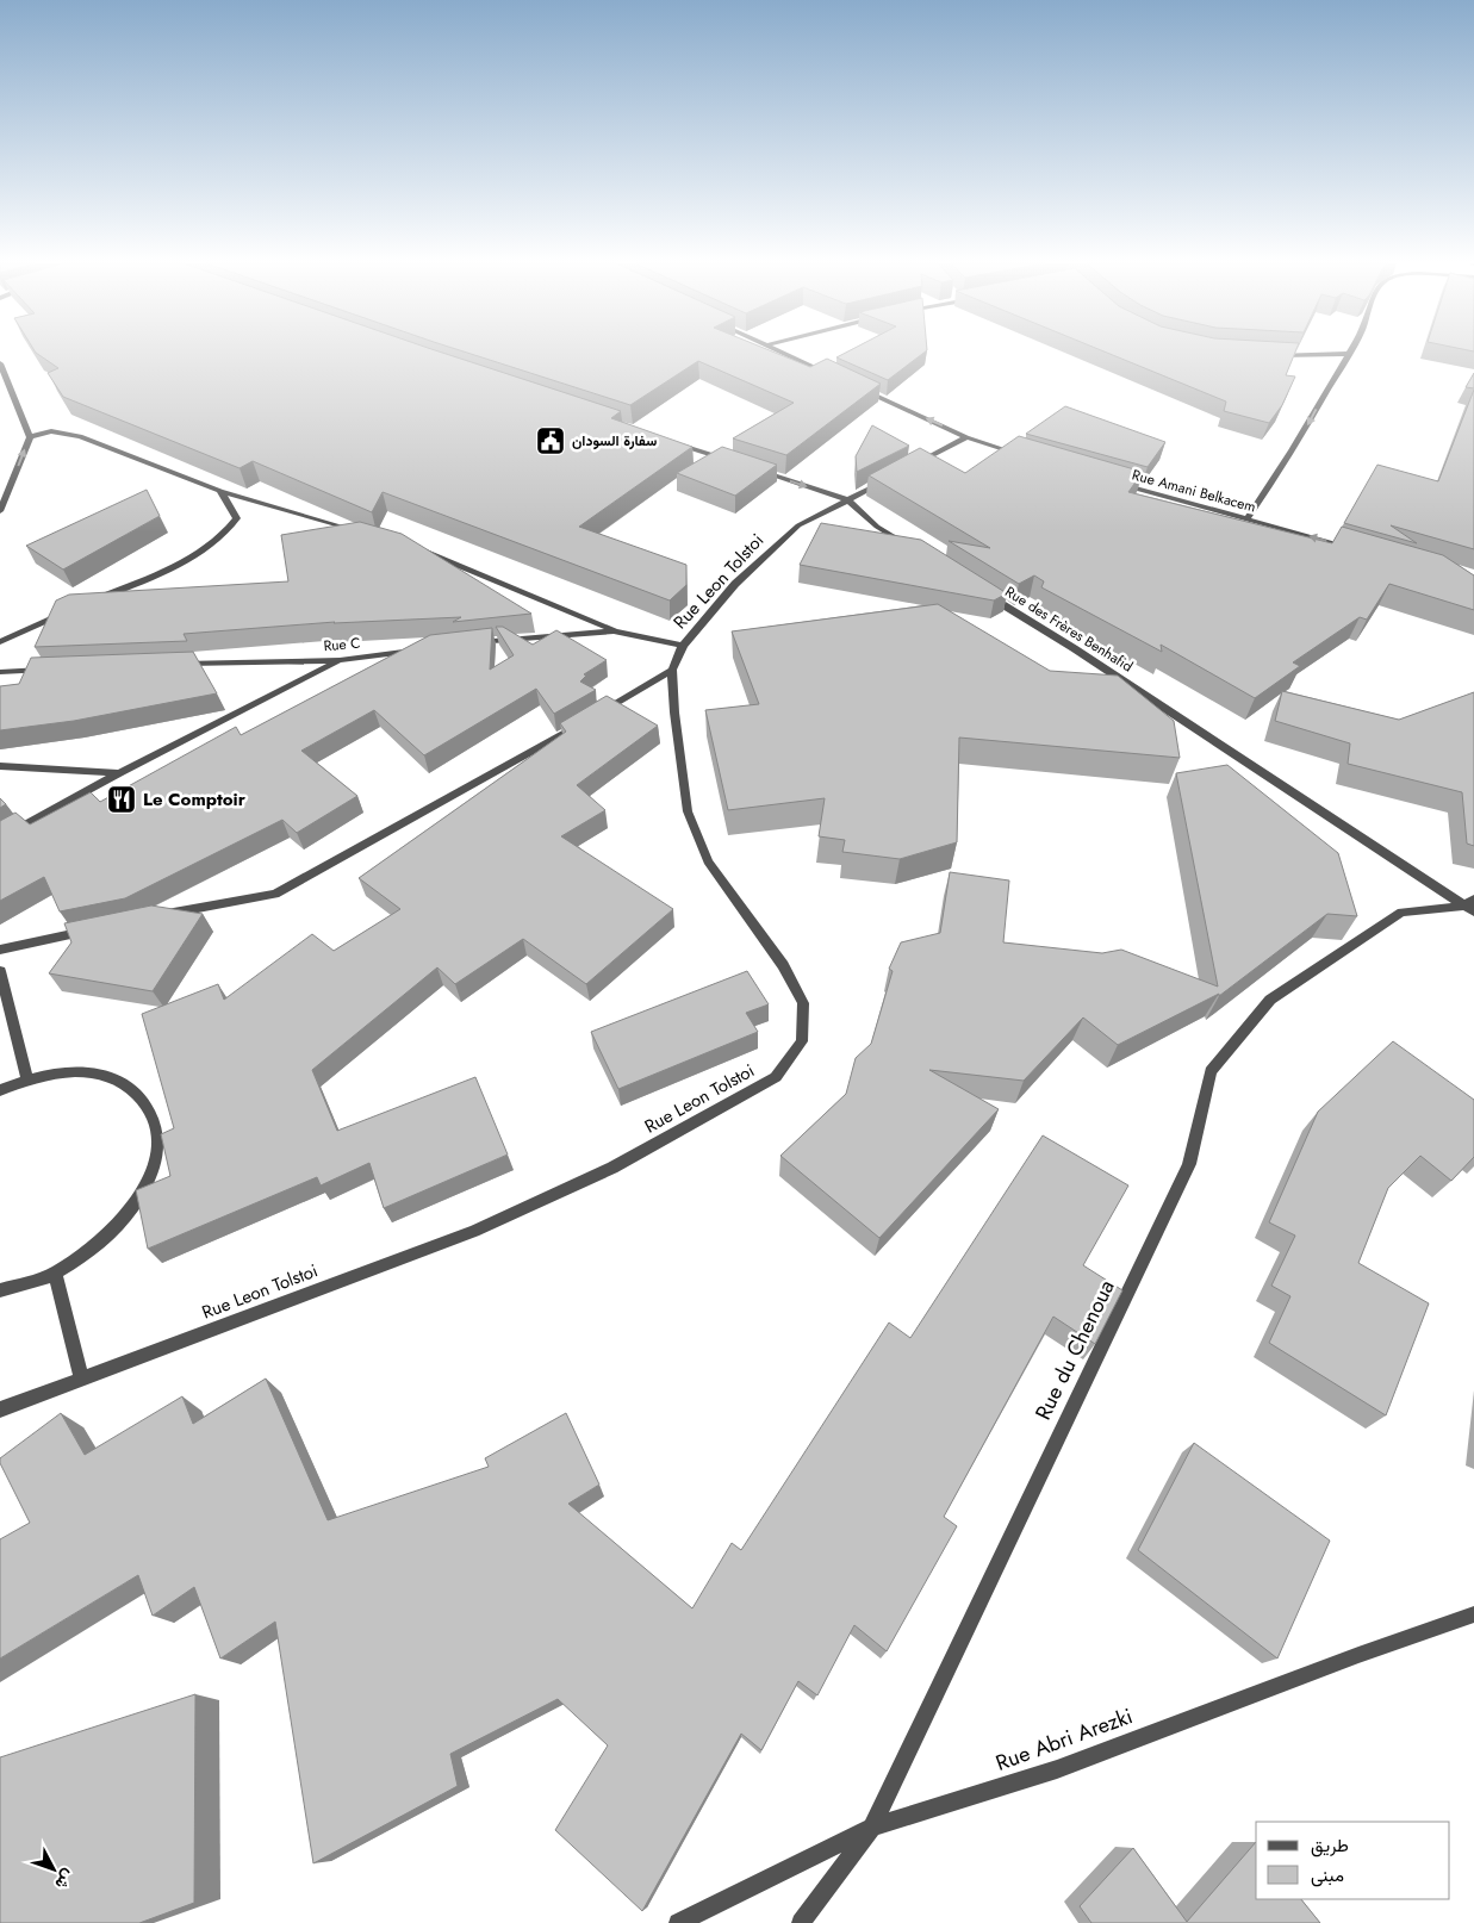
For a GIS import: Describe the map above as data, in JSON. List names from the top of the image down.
{
  "streets": {
    "street": [
      "Rue Amani Belkacem",
      "Rue Leon Tolstoi",
      "Rue des Frères Benhafid",
      "Rue C",
      "Rue du Chenoua",
      "Rue Abri Arezki"
    ]
  },
  "crossings": [
    ["Rue des Frères Benhafid", "Rue du Chenoua"],
    ["Rue du Chenoua", "Rue Abri Arezki"]
  ],
  "one_way": ["Rue Amani Belkacem"],
  "places": {
    "public building": ["سفارة السودان"],
    "restaurant": ["Le Comptoir"]
  },
  "legend": ["طريق", "مبنى"],
  "north": "bottom right"
}
